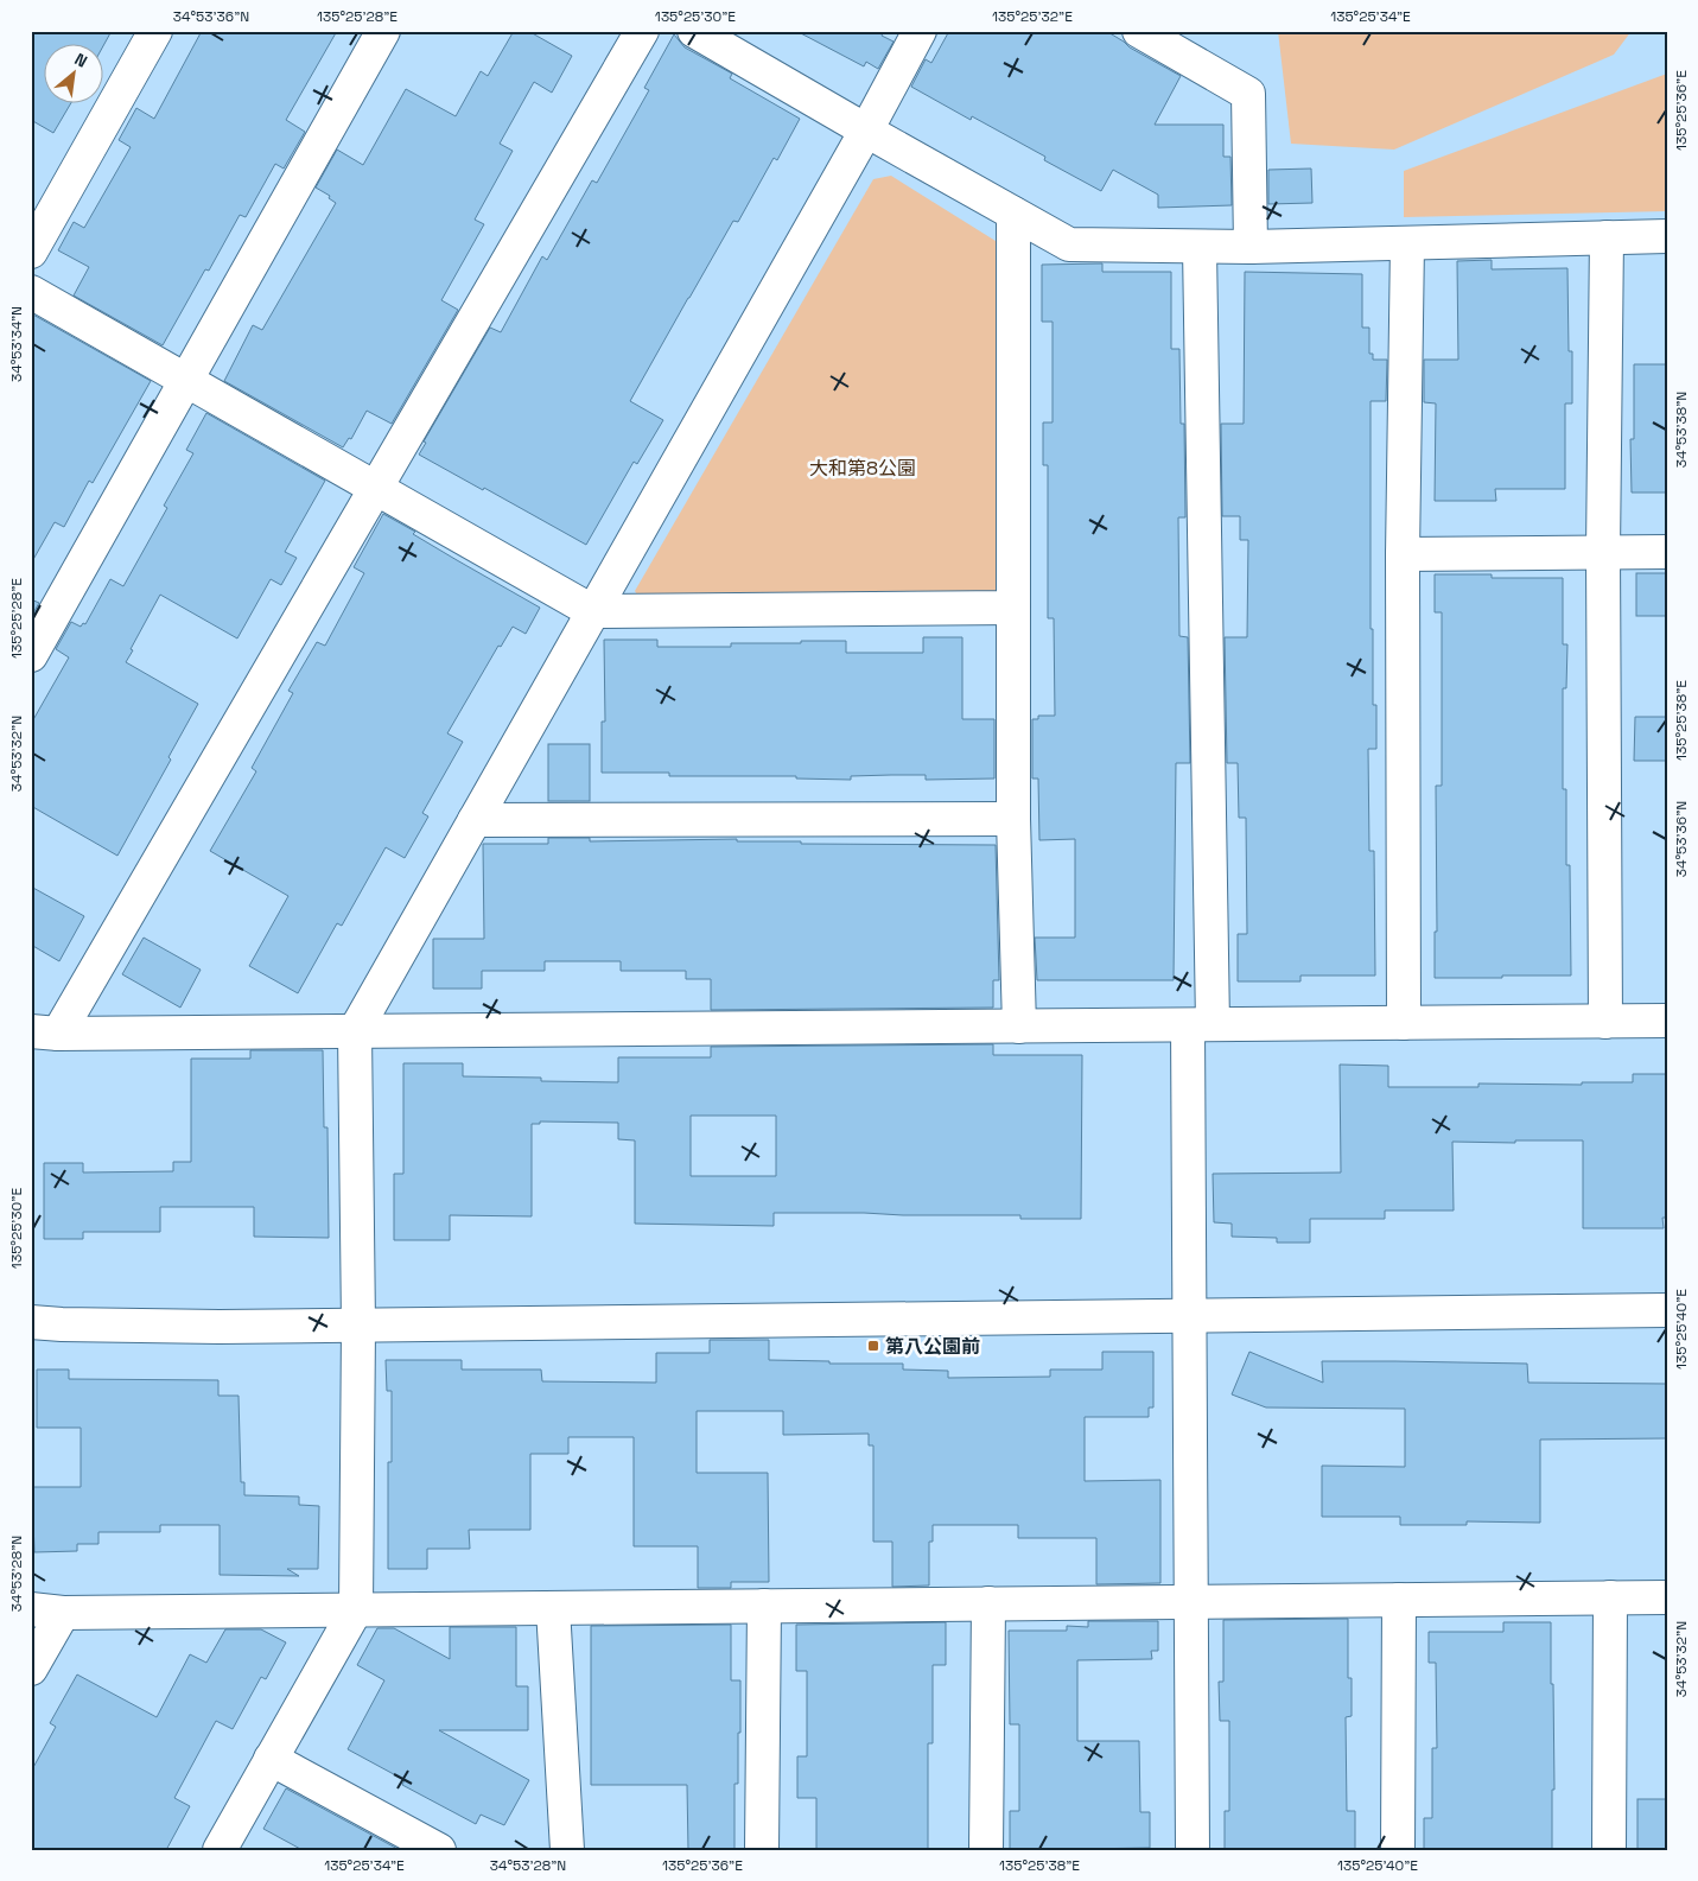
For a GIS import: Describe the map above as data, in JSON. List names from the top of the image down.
{
  "parks": ["大和第8公園"],
  "places": {
    "transit": ["第八公園前"]
  },
  "north": "top right",
  "coordinates": [
    "34°53'36\"N",
    "135°25'28\"E",
    "135°25'30\"E",
    "135°25'32\"E",
    "135°25'34\"E",
    "135°25'36\"E",
    "34°53'34\"N",
    "34°53'38\"N",
    "135°25'38\"E",
    "34°53'32\"N",
    "135°25'40\"E",
    "34°53'28\"N"
  ]
}
